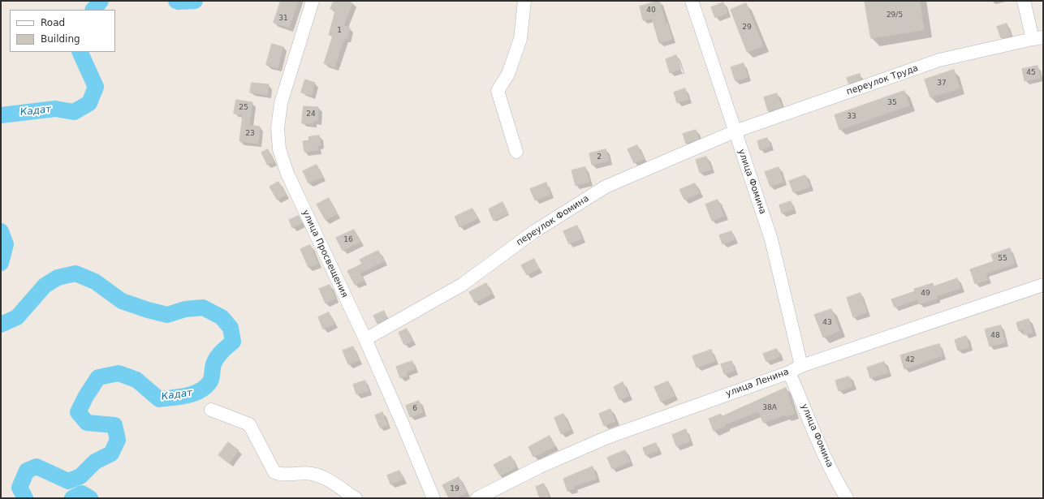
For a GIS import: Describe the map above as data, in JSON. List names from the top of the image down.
{
  "streets": {
    "street": [
      "переулок Труда",
      "улица Фомина",
      "переулок Фомина",
      "улица Просвещения",
      "улица Ленина"
    ]
  },
  "crossings": [
    ["переулок Труда", "улица Фомина"],
    ["переулок Труда", "переулок Фомина"],
    ["улица Фомина", "переулок Фомина"],
    ["улица Фомина", "улица Ленина"],
    ["переулок Фомина", "улица Просвещения"]
  ],
  "water": ["Кадат"],
  "house_numbers": [
    "40",
    "29/5",
    "31",
    "29",
    "1",
    "45",
    "37",
    "35",
    "25",
    "24",
    "33",
    "23",
    "2",
    "16",
    "55",
    "49",
    "43",
    "48",
    "42",
    "38А",
    "6",
    "19"
  ],
  "legend": ["Road", "Building"]
}
